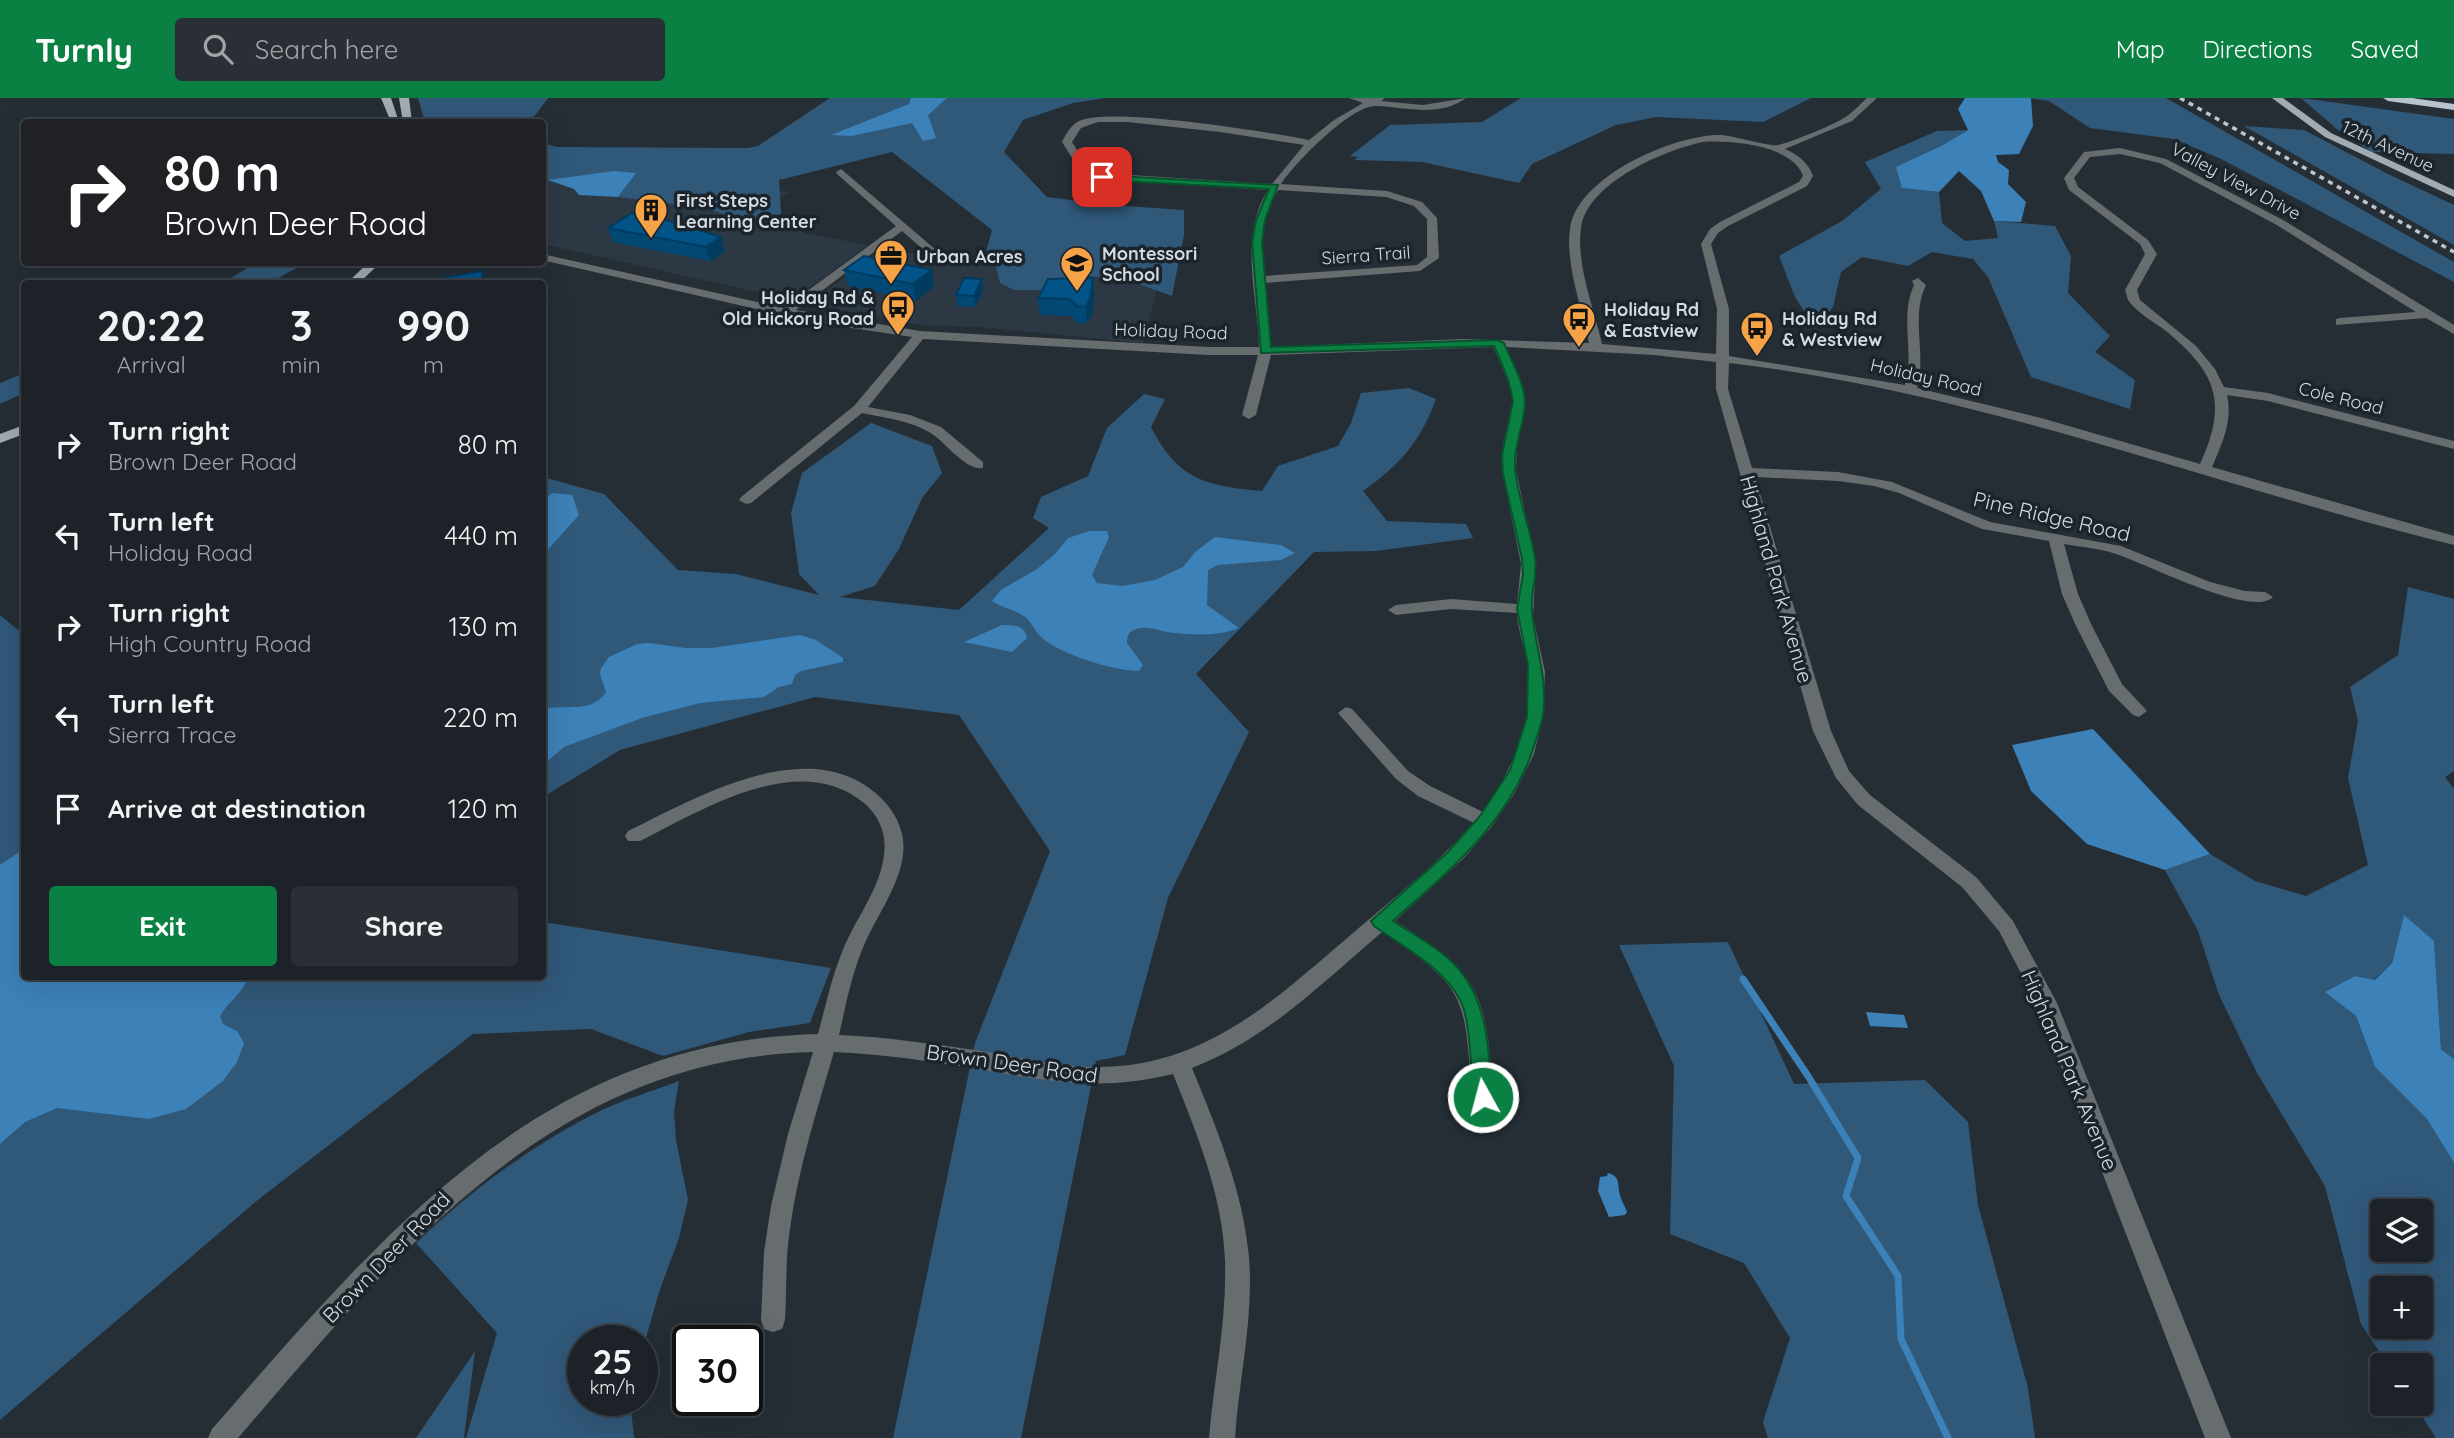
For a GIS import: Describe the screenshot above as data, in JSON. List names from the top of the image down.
{
  "streets": {
    "main road": ["12th Avenue"],
    "street": [
      "Valley View Drive",
      "Sierra Trail",
      "Holiday Road",
      "Cole Road",
      "Pine Ridge Road",
      "Highland Park Avenue",
      "Brown Deer Road"
    ]
  },
  "crossings": [
    ["Valley View Drive", "Holiday Road"],
    ["Valley View Drive", "Cole Road"],
    ["Holiday Road", "Highland Park Avenue"],
    ["Holiday Road", "Brown Deer Road"],
    ["Pine Ridge Road", "Highland Park Avenue"]
  ],
  "places": {
    "building": ["First Steps Learning Center"],
    "office": ["Urban Acres"],
    "school or university": ["Montessori School"],
    "bus stop": ["Holiday Rd & Old Hickory Road", "Holiday Rd & Eastview", "Holiday Rd & Westview"]
  },
  "page": {
    "header": "Turnly",
    "search": "Search here",
    "nav": ["Map", "Directions", "Saved"],
    "turn": ["80 m", "Brown Deer Road"],
    "eta": [
      "20:22",
      "Arrival",
      "3",
      "min",
      "990",
      "m"
    ],
    "list": [
      {
        "name": "Turn right",
        "note": "Brown Deer Road",
        "value": "80 m"
      },
      {
        "name": "Turn left",
        "note": "Holiday Road",
        "value": "440 m"
      },
      {
        "name": "Turn right",
        "note": "High Country Road",
        "value": "130 m"
      },
      {
        "name": "Turn left",
        "note": "Sierra Trace",
        "value": "220 m"
      },
      {
        "name": "Arrive at destination",
        "value": "120 m"
      }
    ],
    "buttons": ["Exit", "Share"],
    "map_buttons": ["+", "−"],
    "speed": "25 km/h",
    "limit": "30"
  }
}
